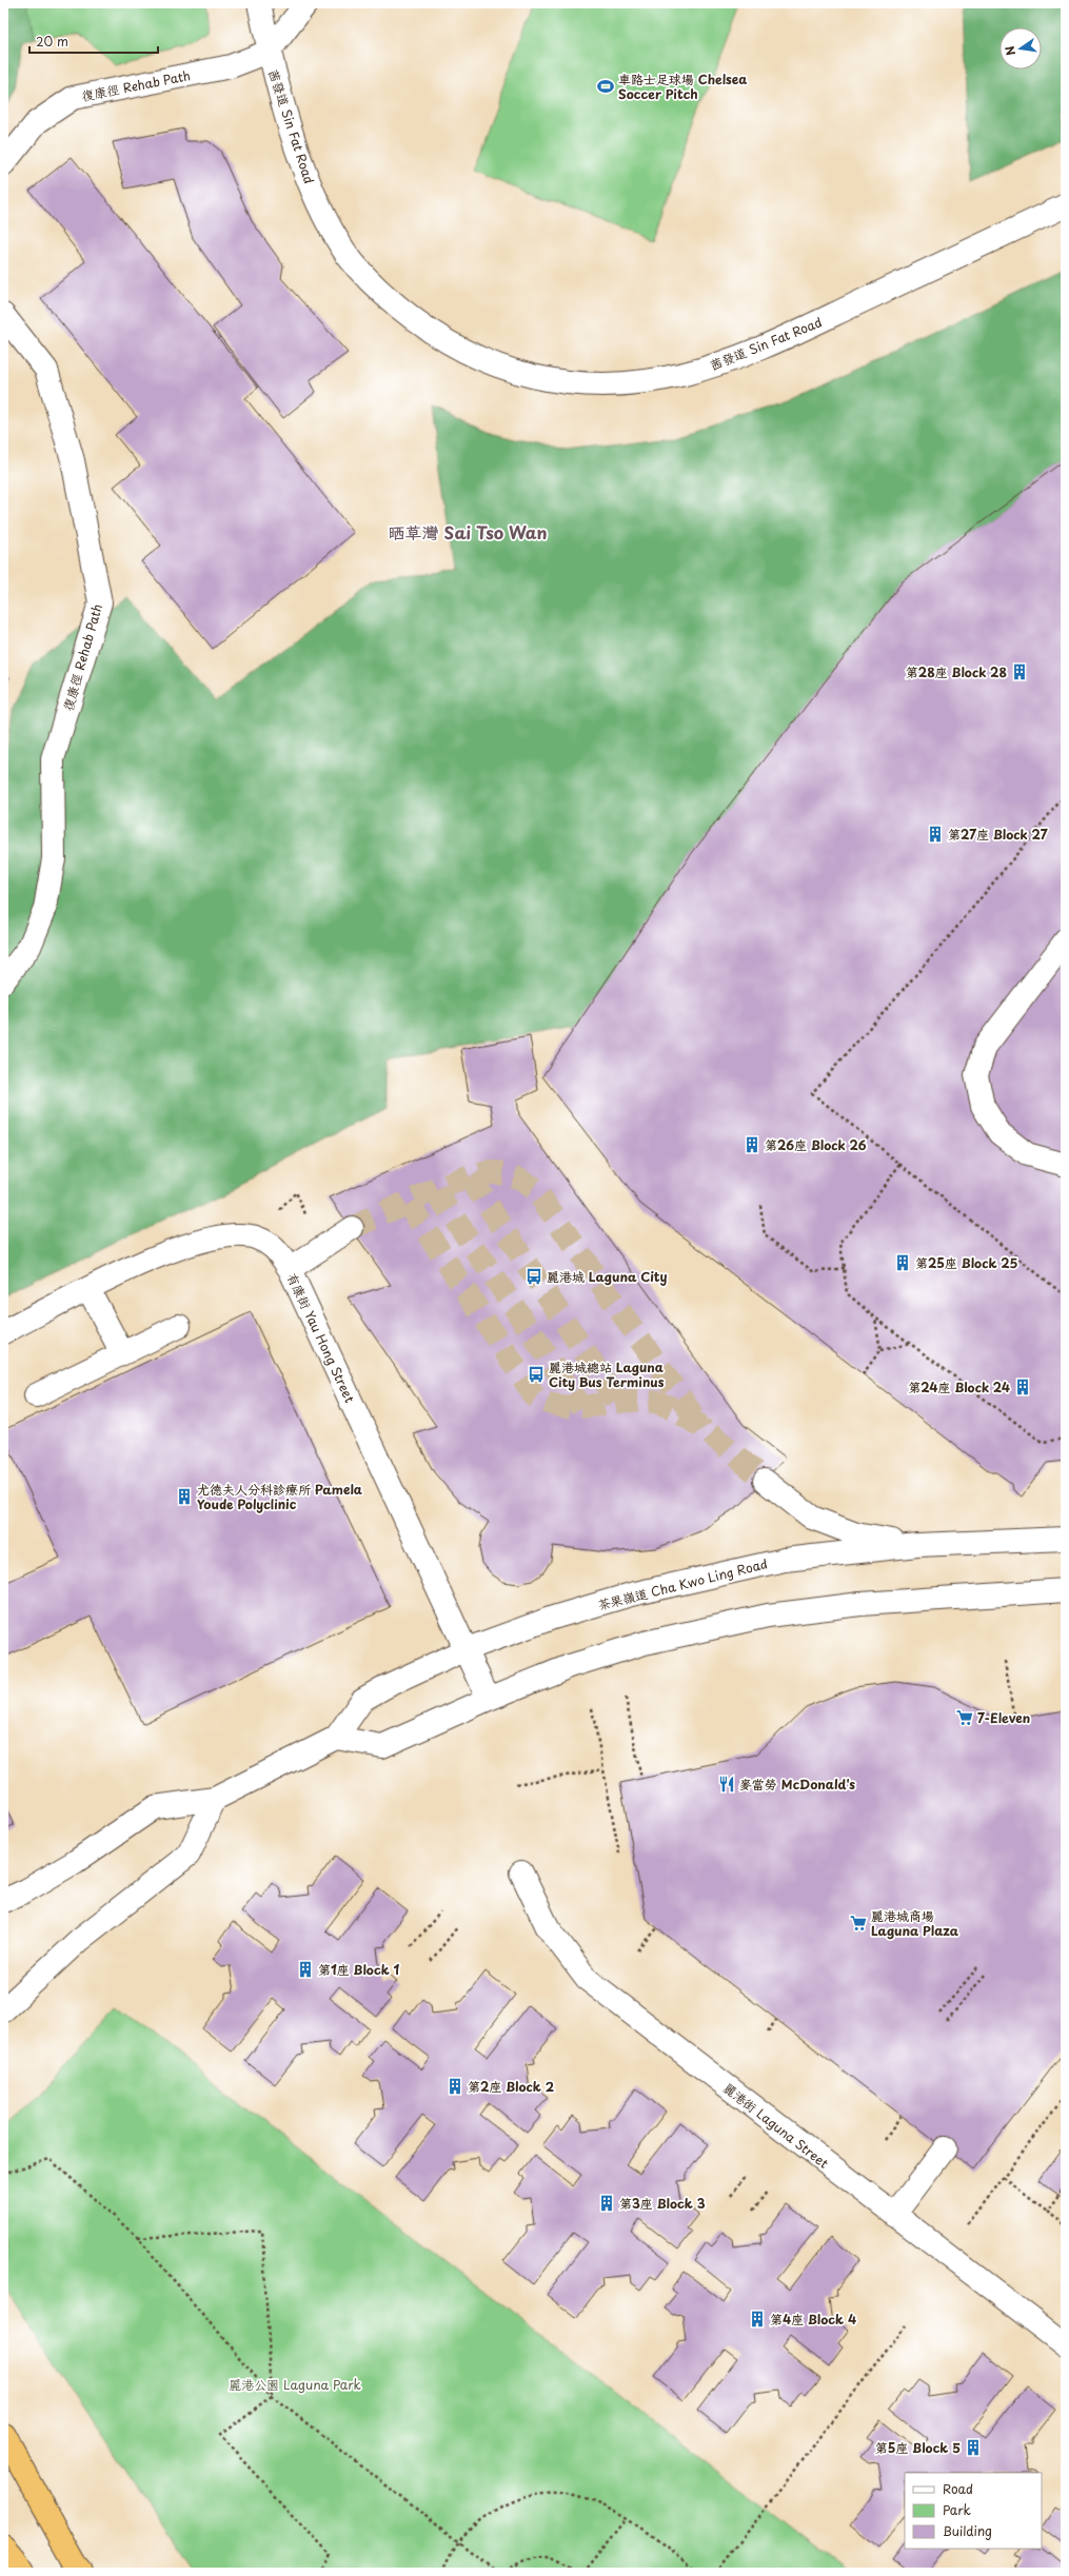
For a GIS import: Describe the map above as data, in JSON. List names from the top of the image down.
{
  "streets": {
    "street": [
      "復康徑 Rehab Path",
      "茜發道 Sin Fat Road",
      "有康街 Yau Hong Street",
      "茶果嶺道 Cha Kwo Ling Road",
      "麗港街 Laguna Street"
    ]
  },
  "crossings": [
    ["復康徑 Rehab Path", "茜發道 Sin Fat Road"],
    ["有康街 Yau Hong Street", "茶果嶺道 Cha Kwo Ling Road"]
  ],
  "districts": ["晒草灣 Sai Tso Wan"],
  "parks": ["麗港公園 Laguna Park"],
  "places": {
    "sports": ["車路士足球場 Chelsea Soccer Pitch"],
    "building": [
      "第28座 Block 28",
      "第27座 Block 27",
      "第26座 Block 26",
      "第25座 Block 25",
      "第24座 Block 24",
      "尤德夫人分科診療所 Pamela Youde Polyclinic",
      "第1座 Block 1",
      "第2座 Block 2",
      "第3座 Block 3",
      "第4座 Block 4",
      "第5座 Block 5"
    ],
    "bus stop": ["麗港城 Laguna City", "麗港城總站 Laguna City Bus Terminus"],
    "supermarket": ["7-Eleven", "麗港城商場 Laguna Plaza"],
    "restaurant": ["麥當勞 McDonald's"]
  },
  "legend": ["Road", "Park", "Building"],
  "scale_bar": "20 m",
  "north": "left"
}
